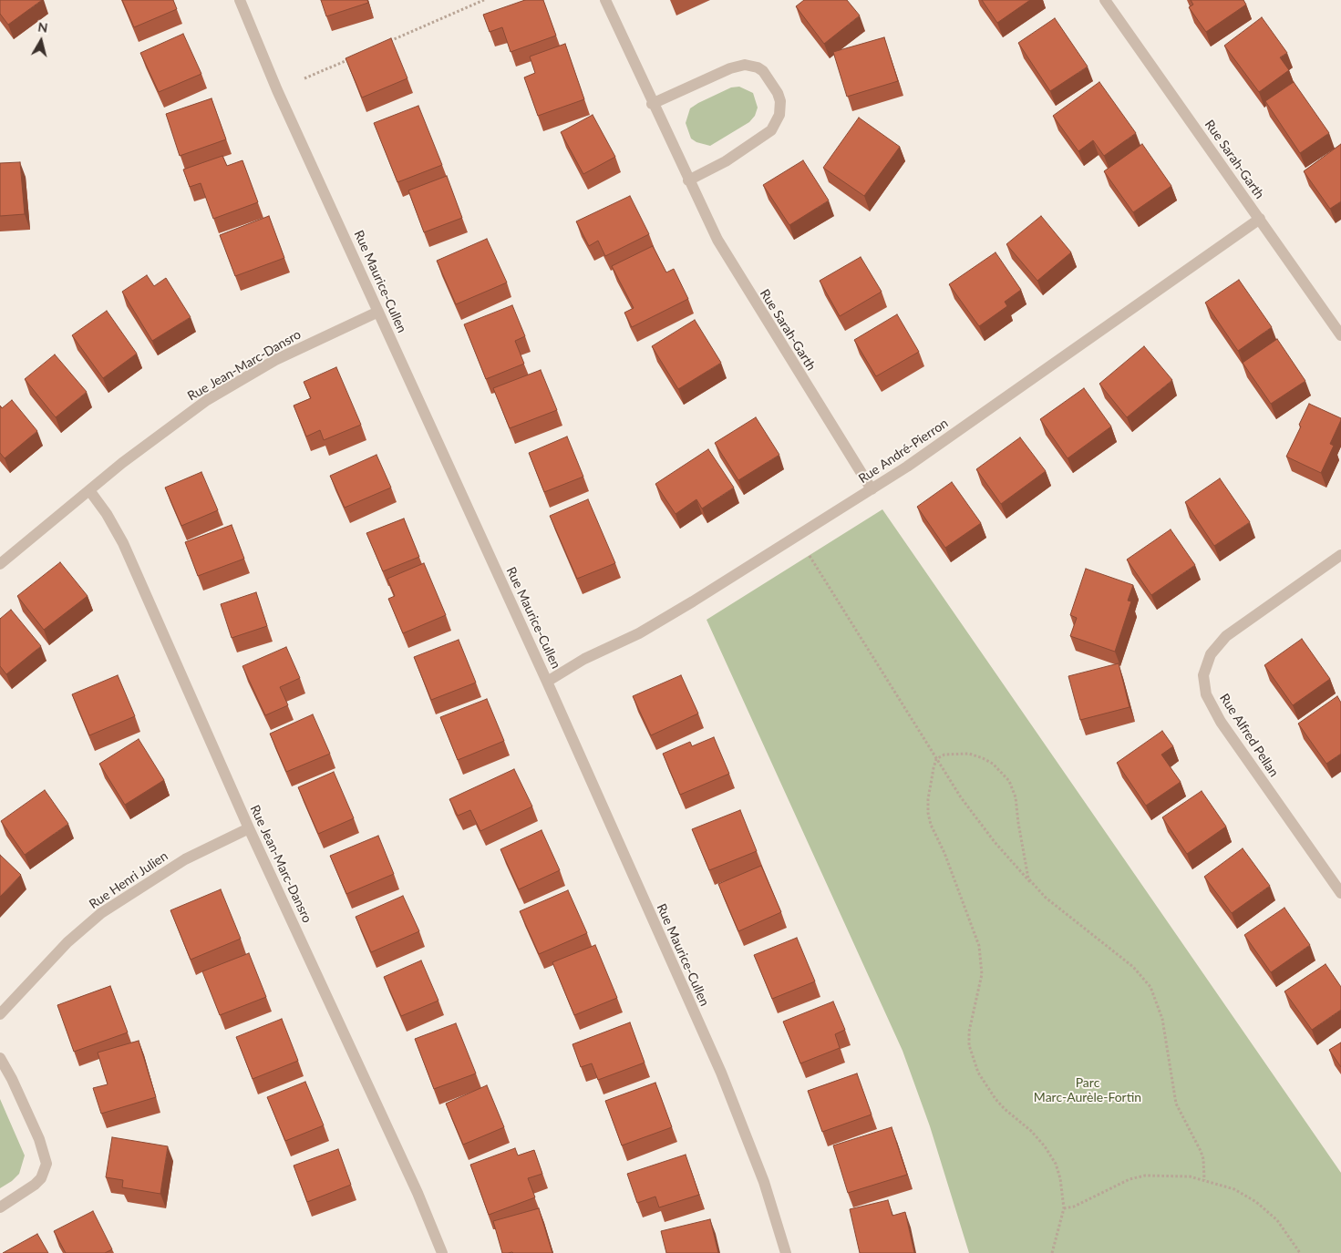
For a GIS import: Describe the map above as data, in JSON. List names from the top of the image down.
{
  "streets": {
    "street": [
      "Rue Sarah-Garth",
      "Rue Maurice-Cullen",
      "Rue Jean-Marc-Dansro",
      "Rue André-Pierron",
      "Rue Alfred Pellan",
      "Rue Henri Julien"
    ]
  },
  "crossings": [
    ["Rue Sarah-Garth", "Rue André-Pierron"],
    ["Rue Maurice-Cullen", "Rue Jean-Marc-Dansro"],
    ["Rue Maurice-Cullen", "Rue André-Pierron"],
    ["Rue Jean-Marc-Dansro", "Rue Henri Julien"]
  ],
  "parks": ["Parc Marc-Aurèle-Fortin"],
  "north": "top"
}
